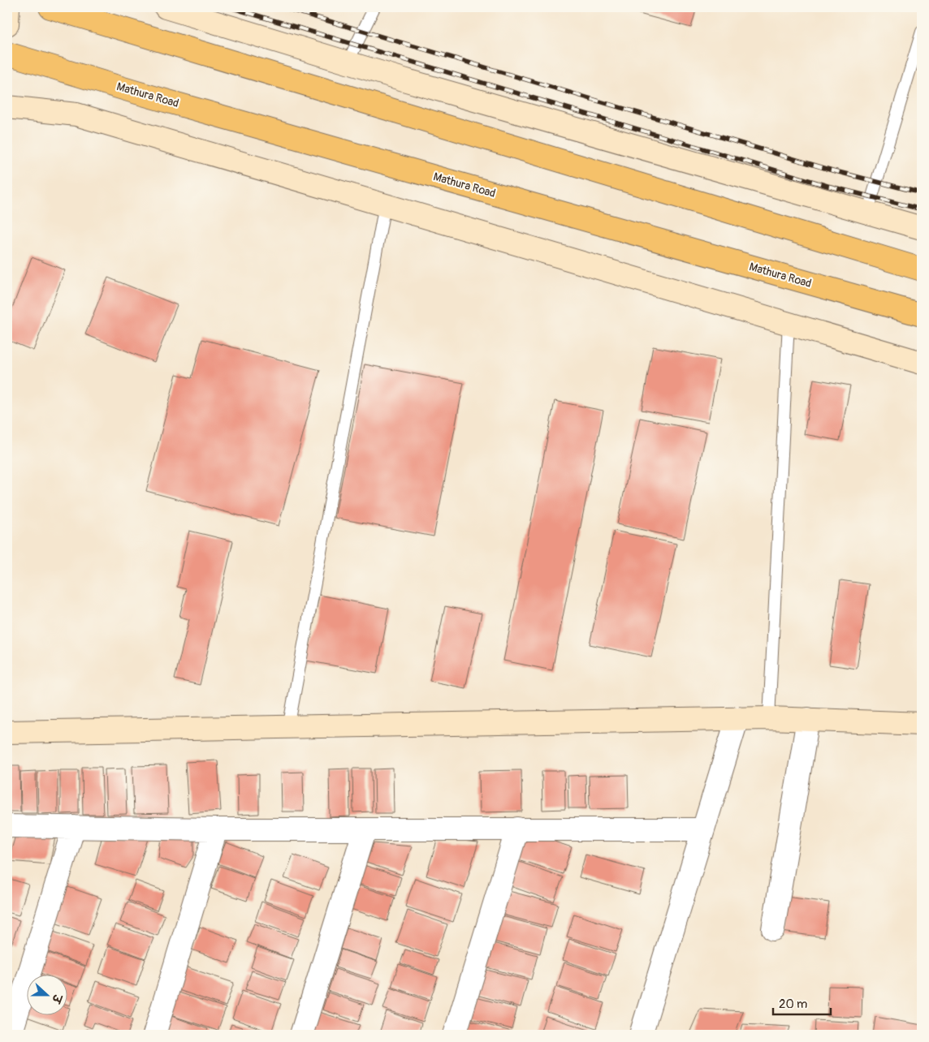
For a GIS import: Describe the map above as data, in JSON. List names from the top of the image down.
{
  "streets": {
    "highway": ["Mathura Road"]
  },
  "scale_bar": "20 m",
  "north": "right"
}
